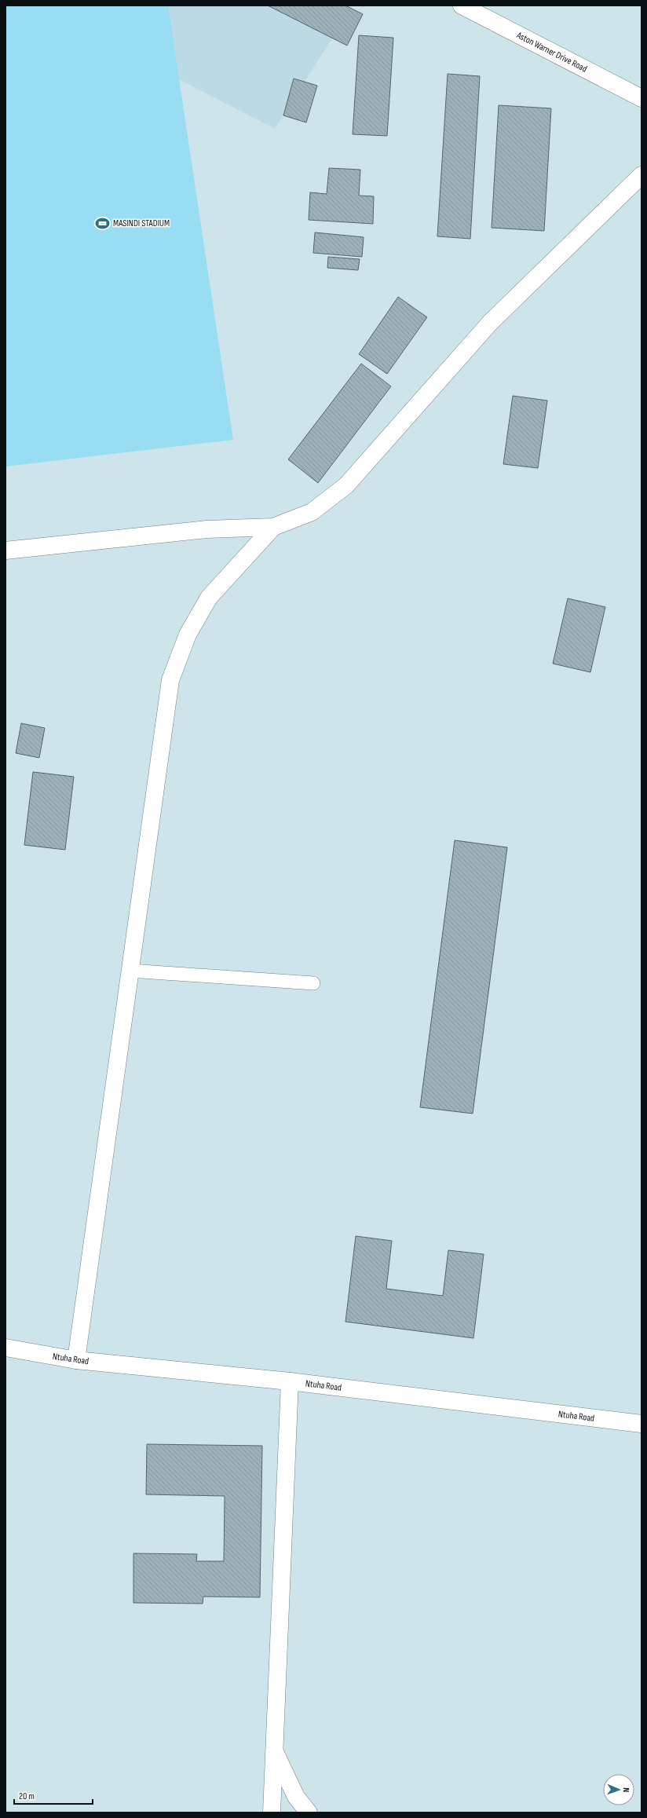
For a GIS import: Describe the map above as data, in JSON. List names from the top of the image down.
{
  "streets": {
    "street": ["Aston Warner Drive Road", "Ntuha Road"]
  },
  "places": {
    "sports": ["MASINDI STADIUM"]
  },
  "scale_bar": "20 m",
  "north": "right"
}
